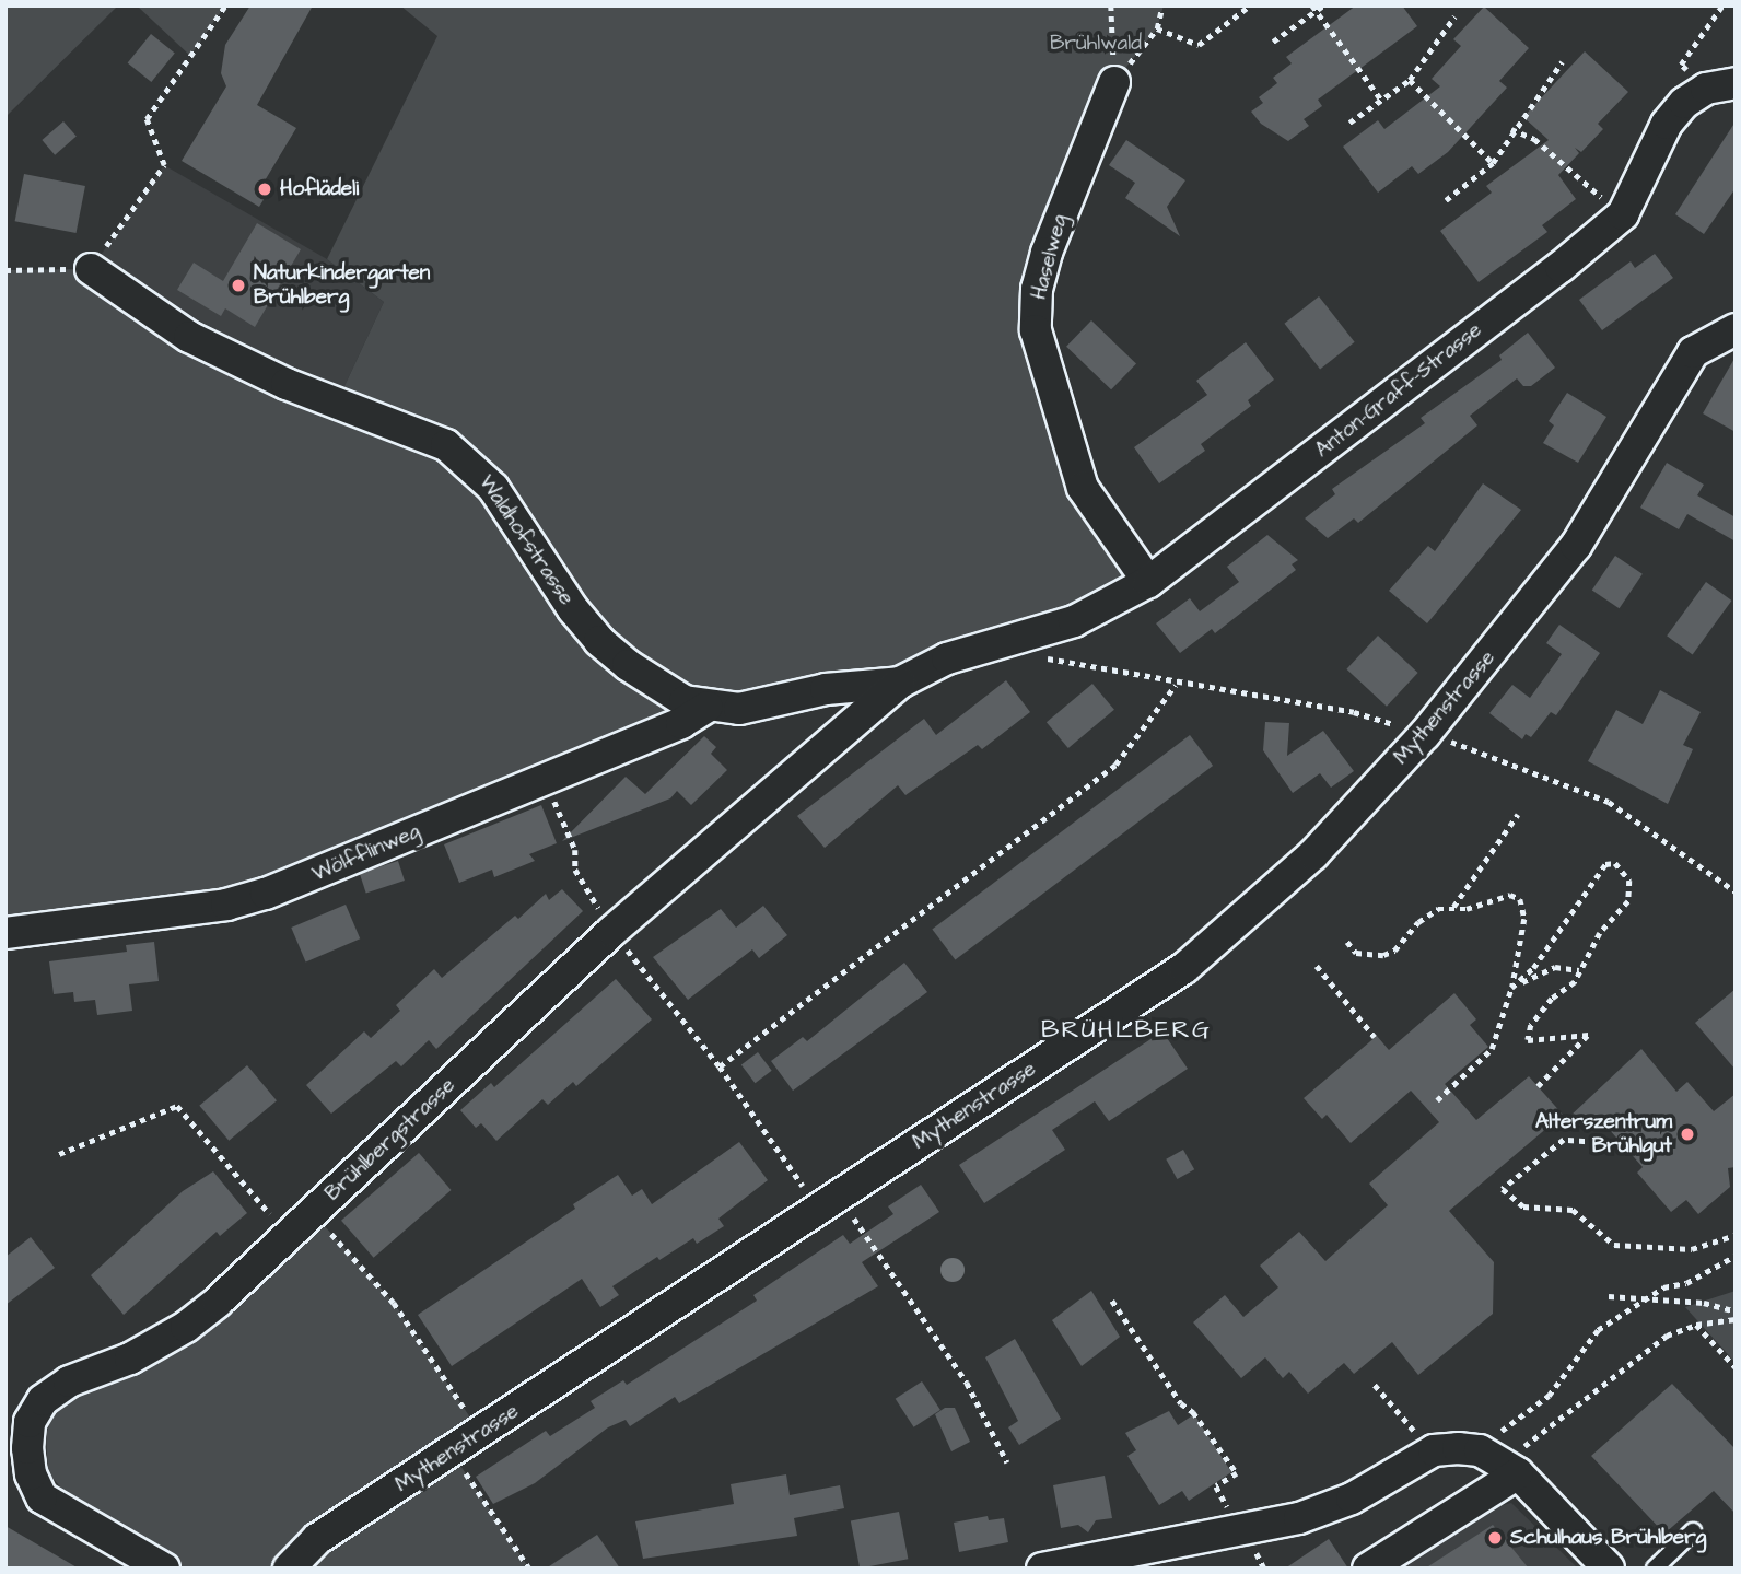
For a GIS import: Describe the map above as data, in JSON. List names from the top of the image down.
{
  "streets": {
    "street": [
      "Haselweg",
      "Anton-Graff-Strasse",
      "Waldhofstrasse",
      "Mythenstrasse",
      "Wölfflinweg",
      "Brühlbergstrasse"
    ]
  },
  "crossings": [
    ["Haselweg", "Anton-Graff-Strasse"],
    ["Anton-Graff-Strasse", "Waldhofstrasse"],
    ["Waldhofstrasse", "Wölfflinweg"],
    ["Waldhofstrasse", "Brühlbergstrasse"]
  ],
  "districts": ["BRÜHLBERG"],
  "parks": ["Brühlwald"],
  "places": [
    "Hoflädeli",
    "Naturkindergarten Brühlberg",
    "Alterszentrum Brühlgut",
    "Schulhaus Brühlberg"
  ]
}
